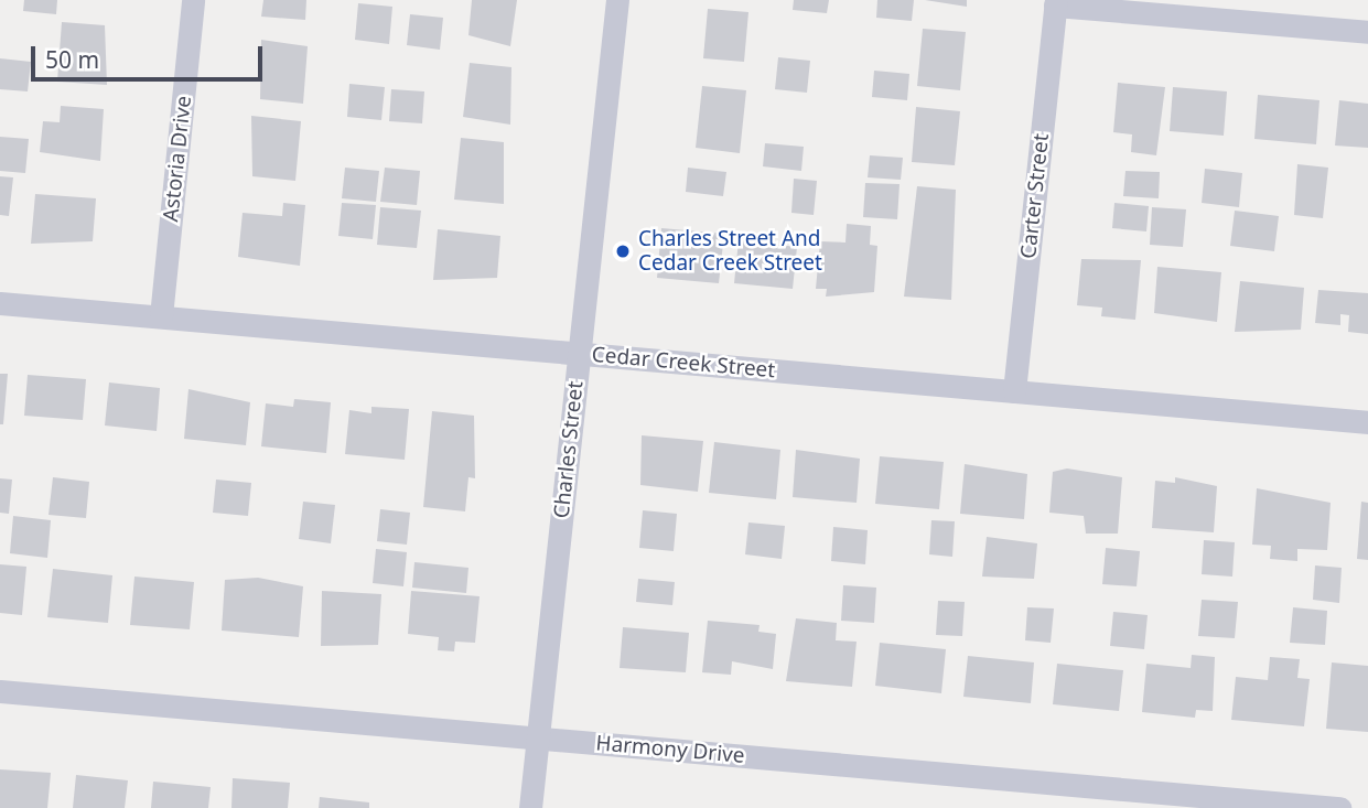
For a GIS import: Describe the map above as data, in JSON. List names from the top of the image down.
{
  "streets": {
    "street": [
      "Astoria Drive",
      "Carter Street",
      "Cedar Creek Street",
      "Charles Street",
      "Harmony Drive"
    ]
  },
  "crossings": [
    ["Astoria Drive", "Cedar Creek Street"],
    ["Carter Street", "Cedar Creek Street"],
    ["Cedar Creek Street", "Charles Street"],
    ["Charles Street", "Harmony Drive"]
  ],
  "places": ["Charles Street And Cedar Creek Street"],
  "scale_bar": "50 m"
}
